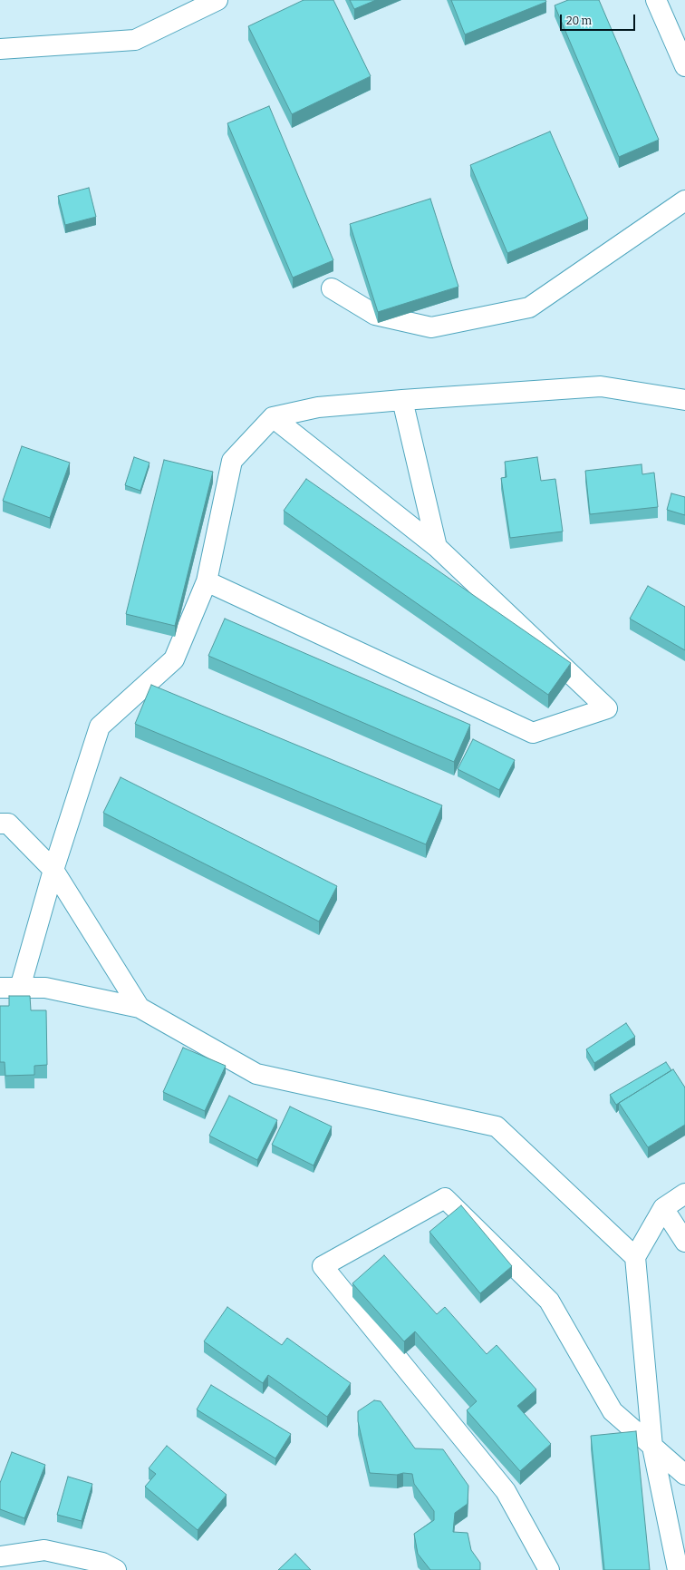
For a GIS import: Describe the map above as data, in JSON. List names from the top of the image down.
{
  "scale_bar": "20 m"
}
